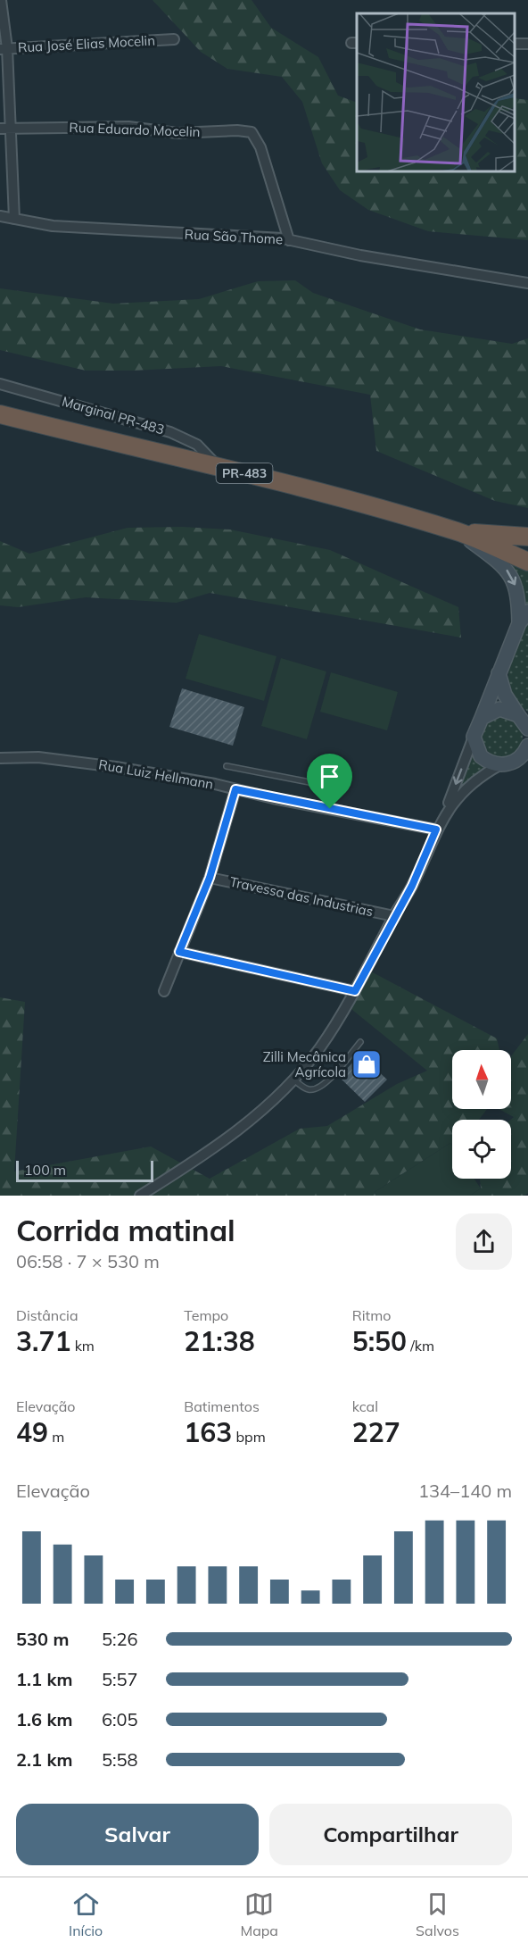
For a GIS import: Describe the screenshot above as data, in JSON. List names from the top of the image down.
{
  "streets": {
    "highway": ["PR-483"],
    "street": [
      "Rua José Elias Mocelin",
      "Rua Eduardo Mocelin",
      "Rua São Thome",
      "Marginal PR-483",
      "Rua Luiz Hellmann",
      "Travessa das Industrias"
    ]
  },
  "crossings": [
    ["Rua Eduardo Mocelin", "Rua São Thome"],
    ["Marginal PR-483", "PR-483"]
  ],
  "places": {
    "shop": ["Zilli Mecânica Agrícola"]
  },
  "scale_bar": "100 m",
  "north": "top",
  "page": {
    "scale": "100 m",
    "heading": ["Corrida matinal", "06:58 · 7 × 530 m"],
    "stats": [
      ["Distância", "3.71 km"],
      ["Tempo", "21:38"],
      ["Ritmo", "5:50 /km"],
      ["Elevação", "49 m"],
      ["Batimentos", "163 bpm"],
      ["kcal", "227"]
    ],
    "chart": ["Elevação", "134–140 m"],
    "list": [
      {
        "name": "530 m",
        "note": "5:26"
      },
      {
        "name": "1.1 km",
        "note": "5:57"
      },
      {
        "name": "1.6 km",
        "note": "6:05"
      },
      {
        "name": "2.1 km",
        "note": "5:58"
      }
    ],
    "buttons": ["Salvar", "Compartilhar"],
    "tabs": ["Início", "Mapa", "Salvos"]
  }
}
